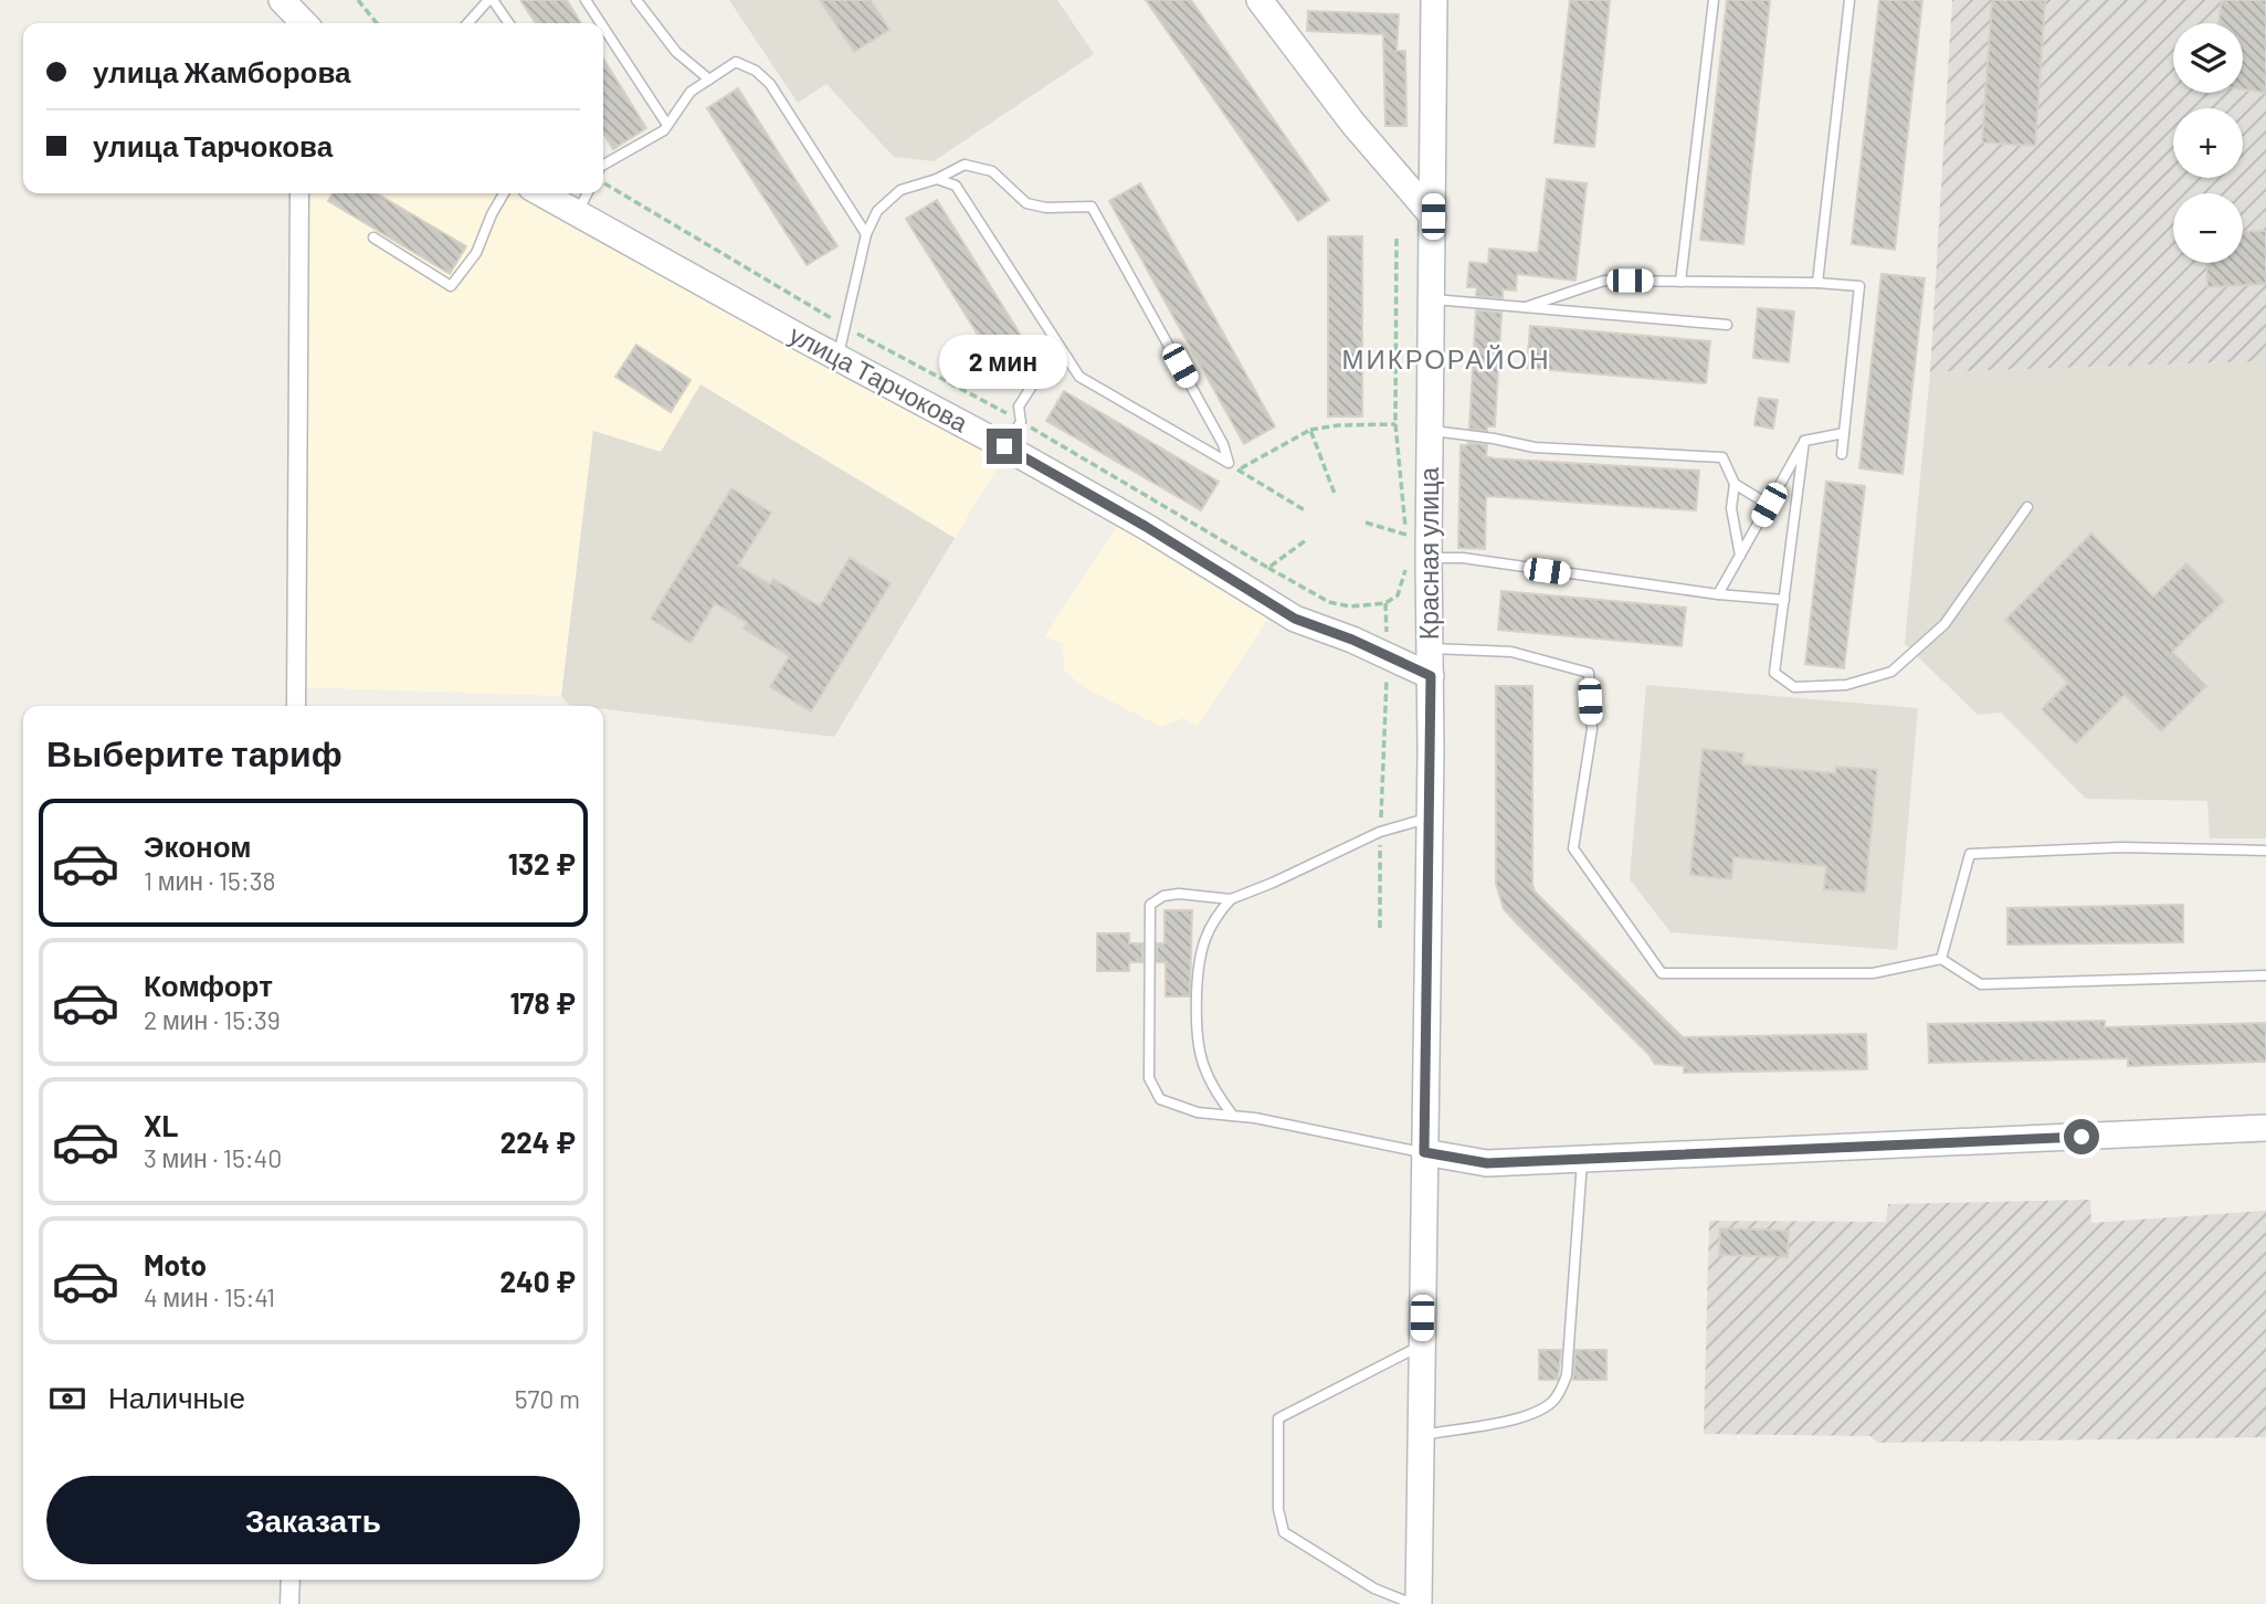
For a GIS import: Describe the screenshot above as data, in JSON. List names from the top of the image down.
{
  "streets": {
    "main road": ["улица Тарчокова", "Красная улица"]
  },
  "crossings": [
    ["улица Тарчокова", "Красная улица"]
  ],
  "districts": ["МИКРОРАЙОН"],
  "page": {
    "map_buttons": ["+", "−"],
    "banner": ["улица Жамборова", "улица Тарчокова"],
    "bubble": "2 мин",
    "heading": "Выберите тариф",
    "list": [
      {
        "name": "Эконом",
        "note": "1 мин · 15:38",
        "value": "132 ₽"
      },
      {
        "name": "Комфорт",
        "note": "2 мин · 15:39",
        "value": "178 ₽"
      },
      {
        "name": "XL",
        "note": "3 мин · 15:40",
        "value": "224 ₽"
      },
      {
        "name": "Moto",
        "note": "4 мин · 15:41",
        "value": "240 ₽"
      }
    ],
    "pay": ["Наличные", "570 m"],
    "buttons": "Заказать"
  }
}
